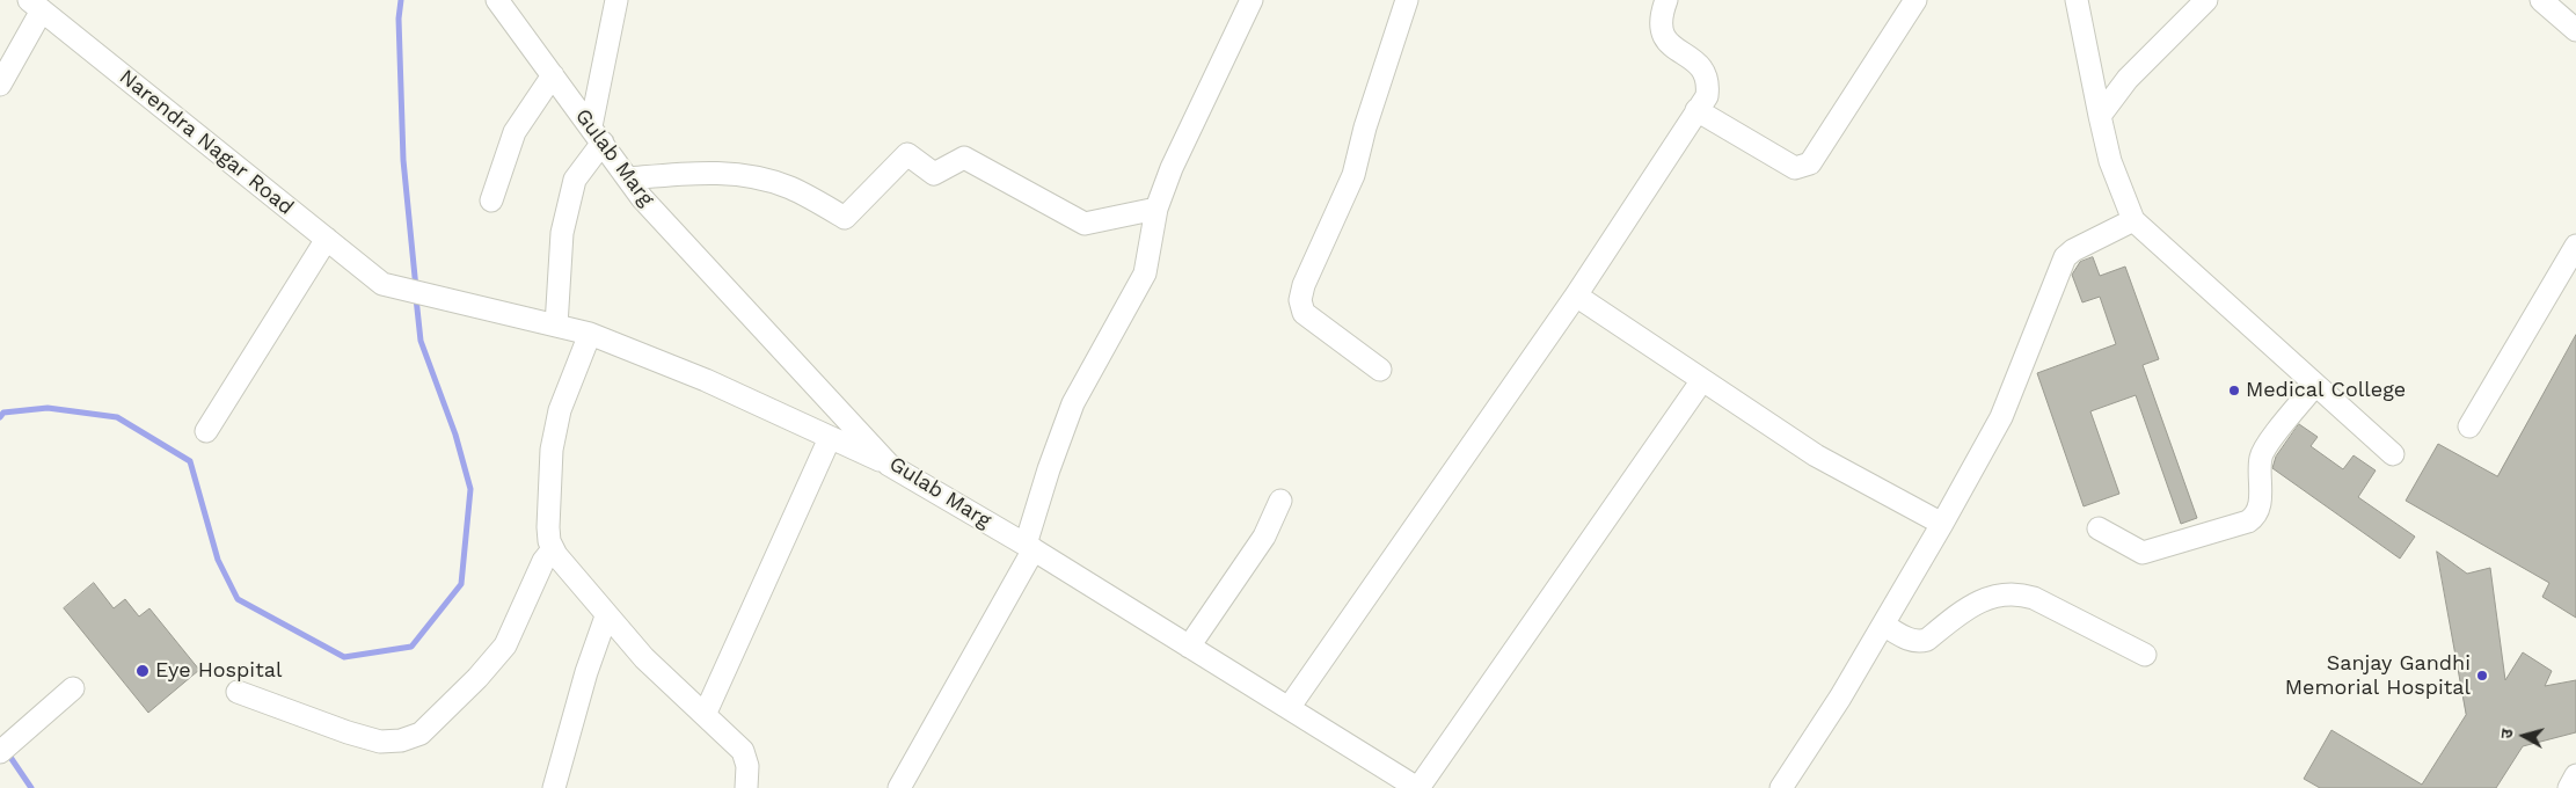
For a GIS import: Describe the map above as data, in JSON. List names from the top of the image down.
{
  "streets": {
    "street": ["Narendra Nagar Road", "Gulab Marg"]
  },
  "places": ["Medical College", "Eye Hospital", "Sanjay Gandhi Memorial Hospital"],
  "north": "left"
}
